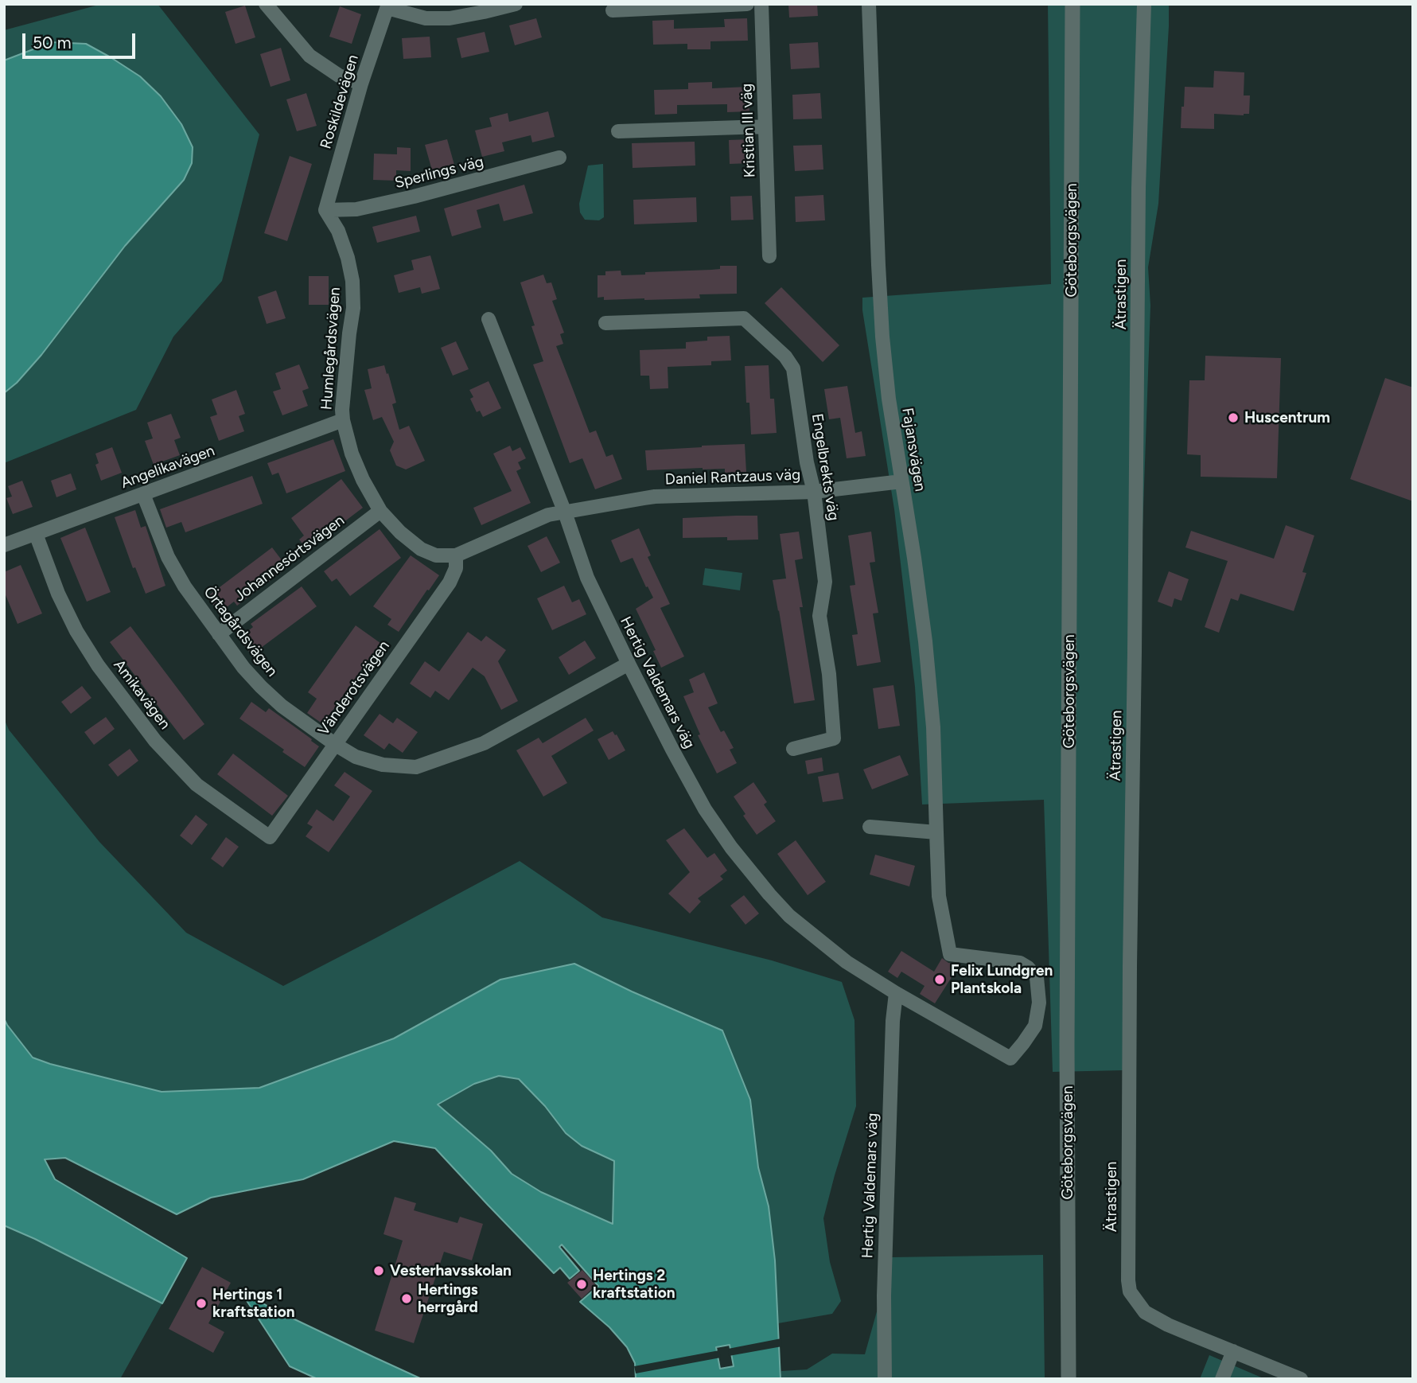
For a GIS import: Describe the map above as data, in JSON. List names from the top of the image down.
{
  "streets": {
    "main road": ["Göteborgsvägen"],
    "street": [
      "Roskildevägen",
      "Kristian III väg",
      "Sperlings väg",
      "Ätrastigen",
      "Humlegårdsvägen",
      "Fajansvägen",
      "Angelikavägen",
      "Engelbrekts väg",
      "Daniel Rantzaus väg",
      "Johannesörtsvägen",
      "Örtagårdsvägen",
      "Hertig Valdemars väg",
      "Vänderotsvägen",
      "Amikavägen"
    ]
  },
  "crossings": [
    ["Roskildevägen", "Sperlings väg"],
    ["Roskildevägen", "Humlegårdsvägen"],
    ["Sperlings väg", "Humlegårdsvägen"],
    ["Humlegårdsvägen", "Angelikavägen"],
    ["Humlegårdsvägen", "Johannesörtsvägen"],
    ["Humlegårdsvägen", "Vänderotsvägen"],
    ["Fajansvägen", "Daniel Rantzaus väg"],
    ["Fajansvägen", "Hertig Valdemars väg"],
    ["Angelikavägen", "Örtagårdsvägen"],
    ["Angelikavägen", "Amikavägen"],
    ["Engelbrekts väg", "Daniel Rantzaus väg"],
    ["Daniel Rantzaus väg", "Hertig Valdemars väg"],
    ["Johannesörtsvägen", "Örtagårdsvägen"],
    ["Örtagårdsvägen", "Hertig Valdemars väg"],
    ["Örtagårdsvägen", "Vänderotsvägen"],
    ["Vänderotsvägen", "Amikavägen"]
  ],
  "places": [
    "Huscentrum",
    "Felix Lundgren Plantskola",
    "Vesterhavsskolan",
    "Hertings 2 kraftstation",
    "Hertings herrgård",
    "Hertings 1 kraftstation"
  ],
  "scale_bar": "50 m"
}
